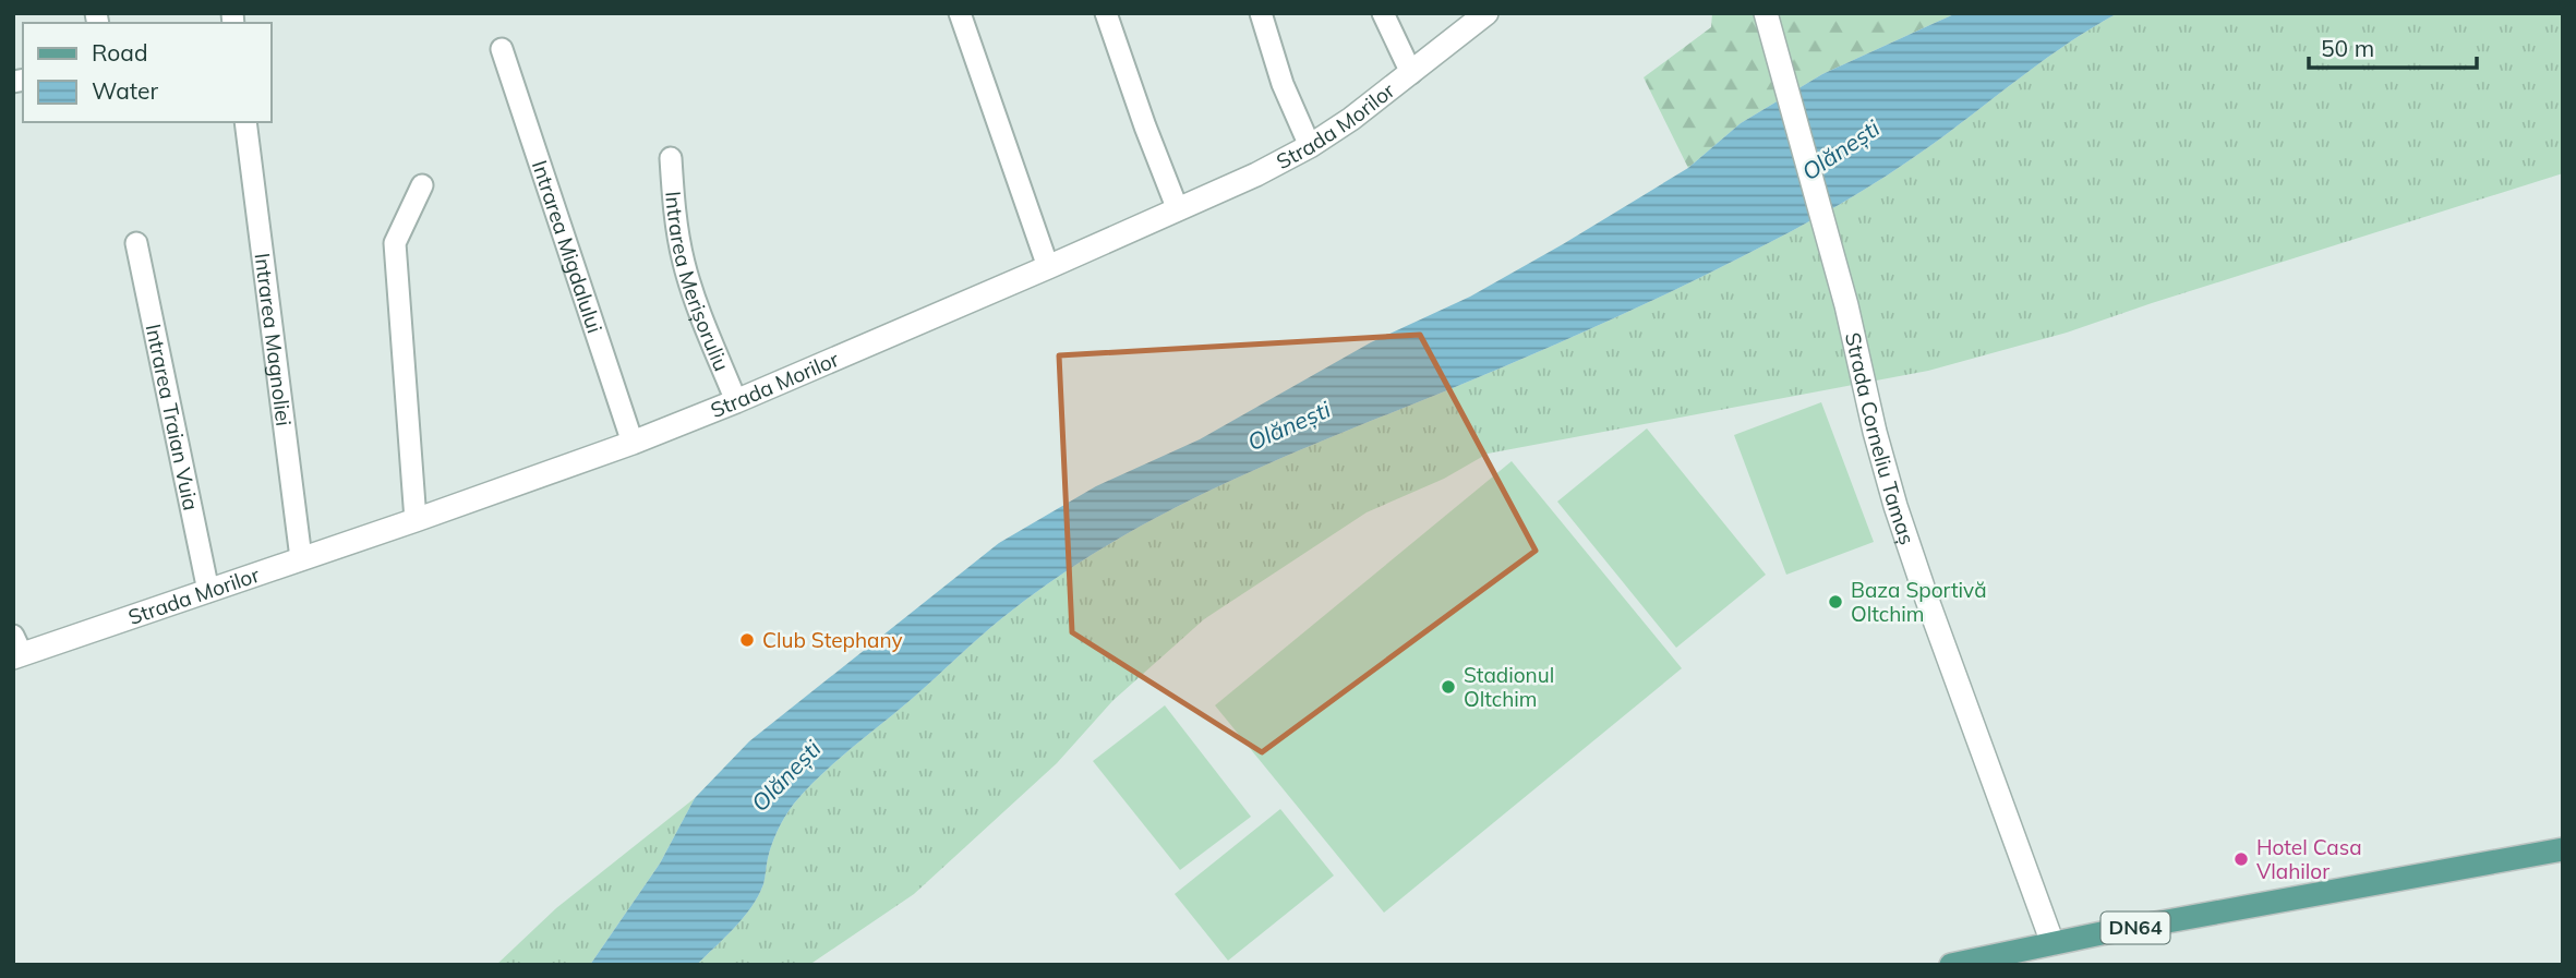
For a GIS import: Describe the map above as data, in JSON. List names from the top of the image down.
{
  "streets": {
    "main road": ["DN64"],
    "street": [
      "Strada Morilor",
      "Intrarea Migdalului",
      "Intrarea Merișoruliu",
      "Intrarea Magnoliei",
      "Intrarea Traian Vuia",
      "Strada Corneliu Tamaș"
    ]
  },
  "crossings": [
    ["Strada Morilor", "Intrarea Migdalului"],
    ["Strada Morilor", "Intrarea Merișoruliu"],
    ["Strada Morilor", "Intrarea Magnoliei"],
    ["Strada Morilor", "Intrarea Traian Vuia"],
    ["Strada Corneliu Tamaș", "DN64"]
  ],
  "water": ["Olănești"],
  "places": [
    "Baza Sportivă Oltchim",
    "Club Stephany",
    "Stadionul Oltchim",
    "Hotel Casa Vlahilor"
  ],
  "legend": ["Road", "Water"],
  "scale_bar": "50 m"
}
